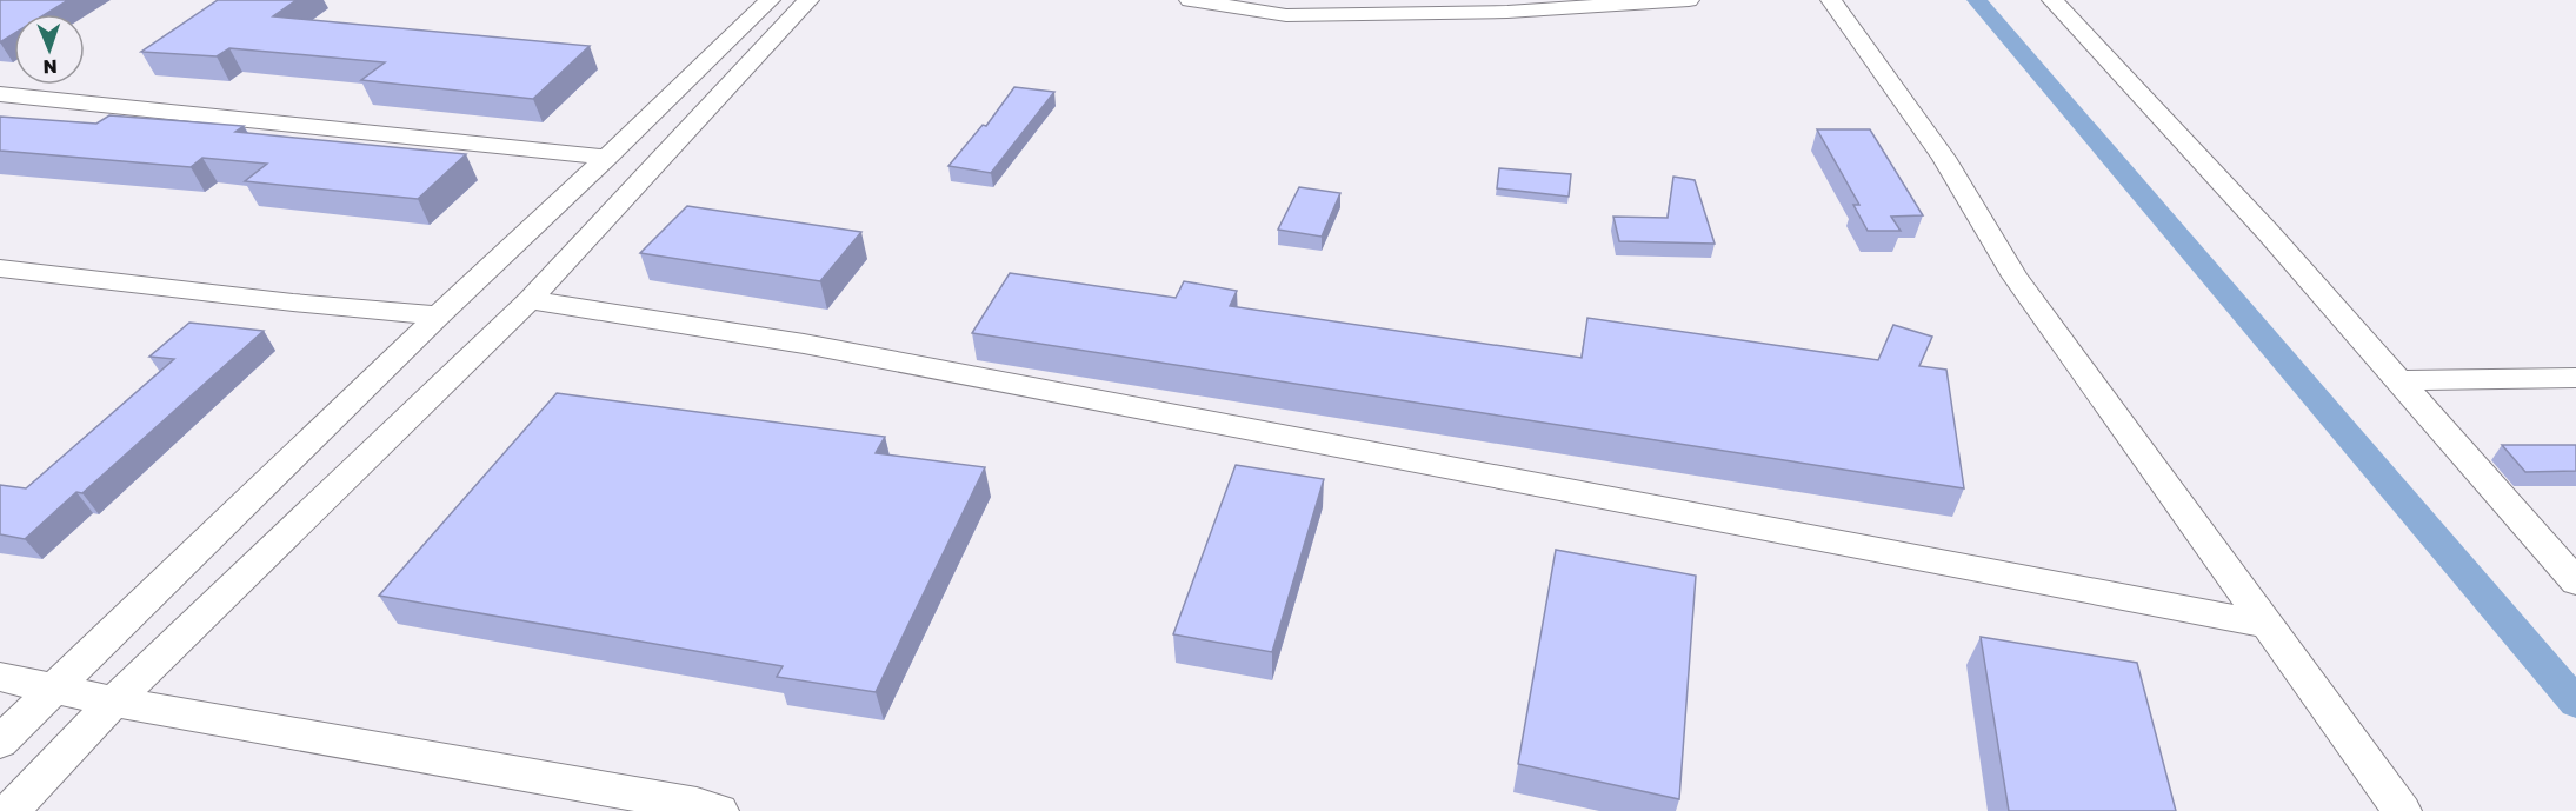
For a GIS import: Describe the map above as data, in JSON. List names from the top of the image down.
{
  "north": "bottom"
}
